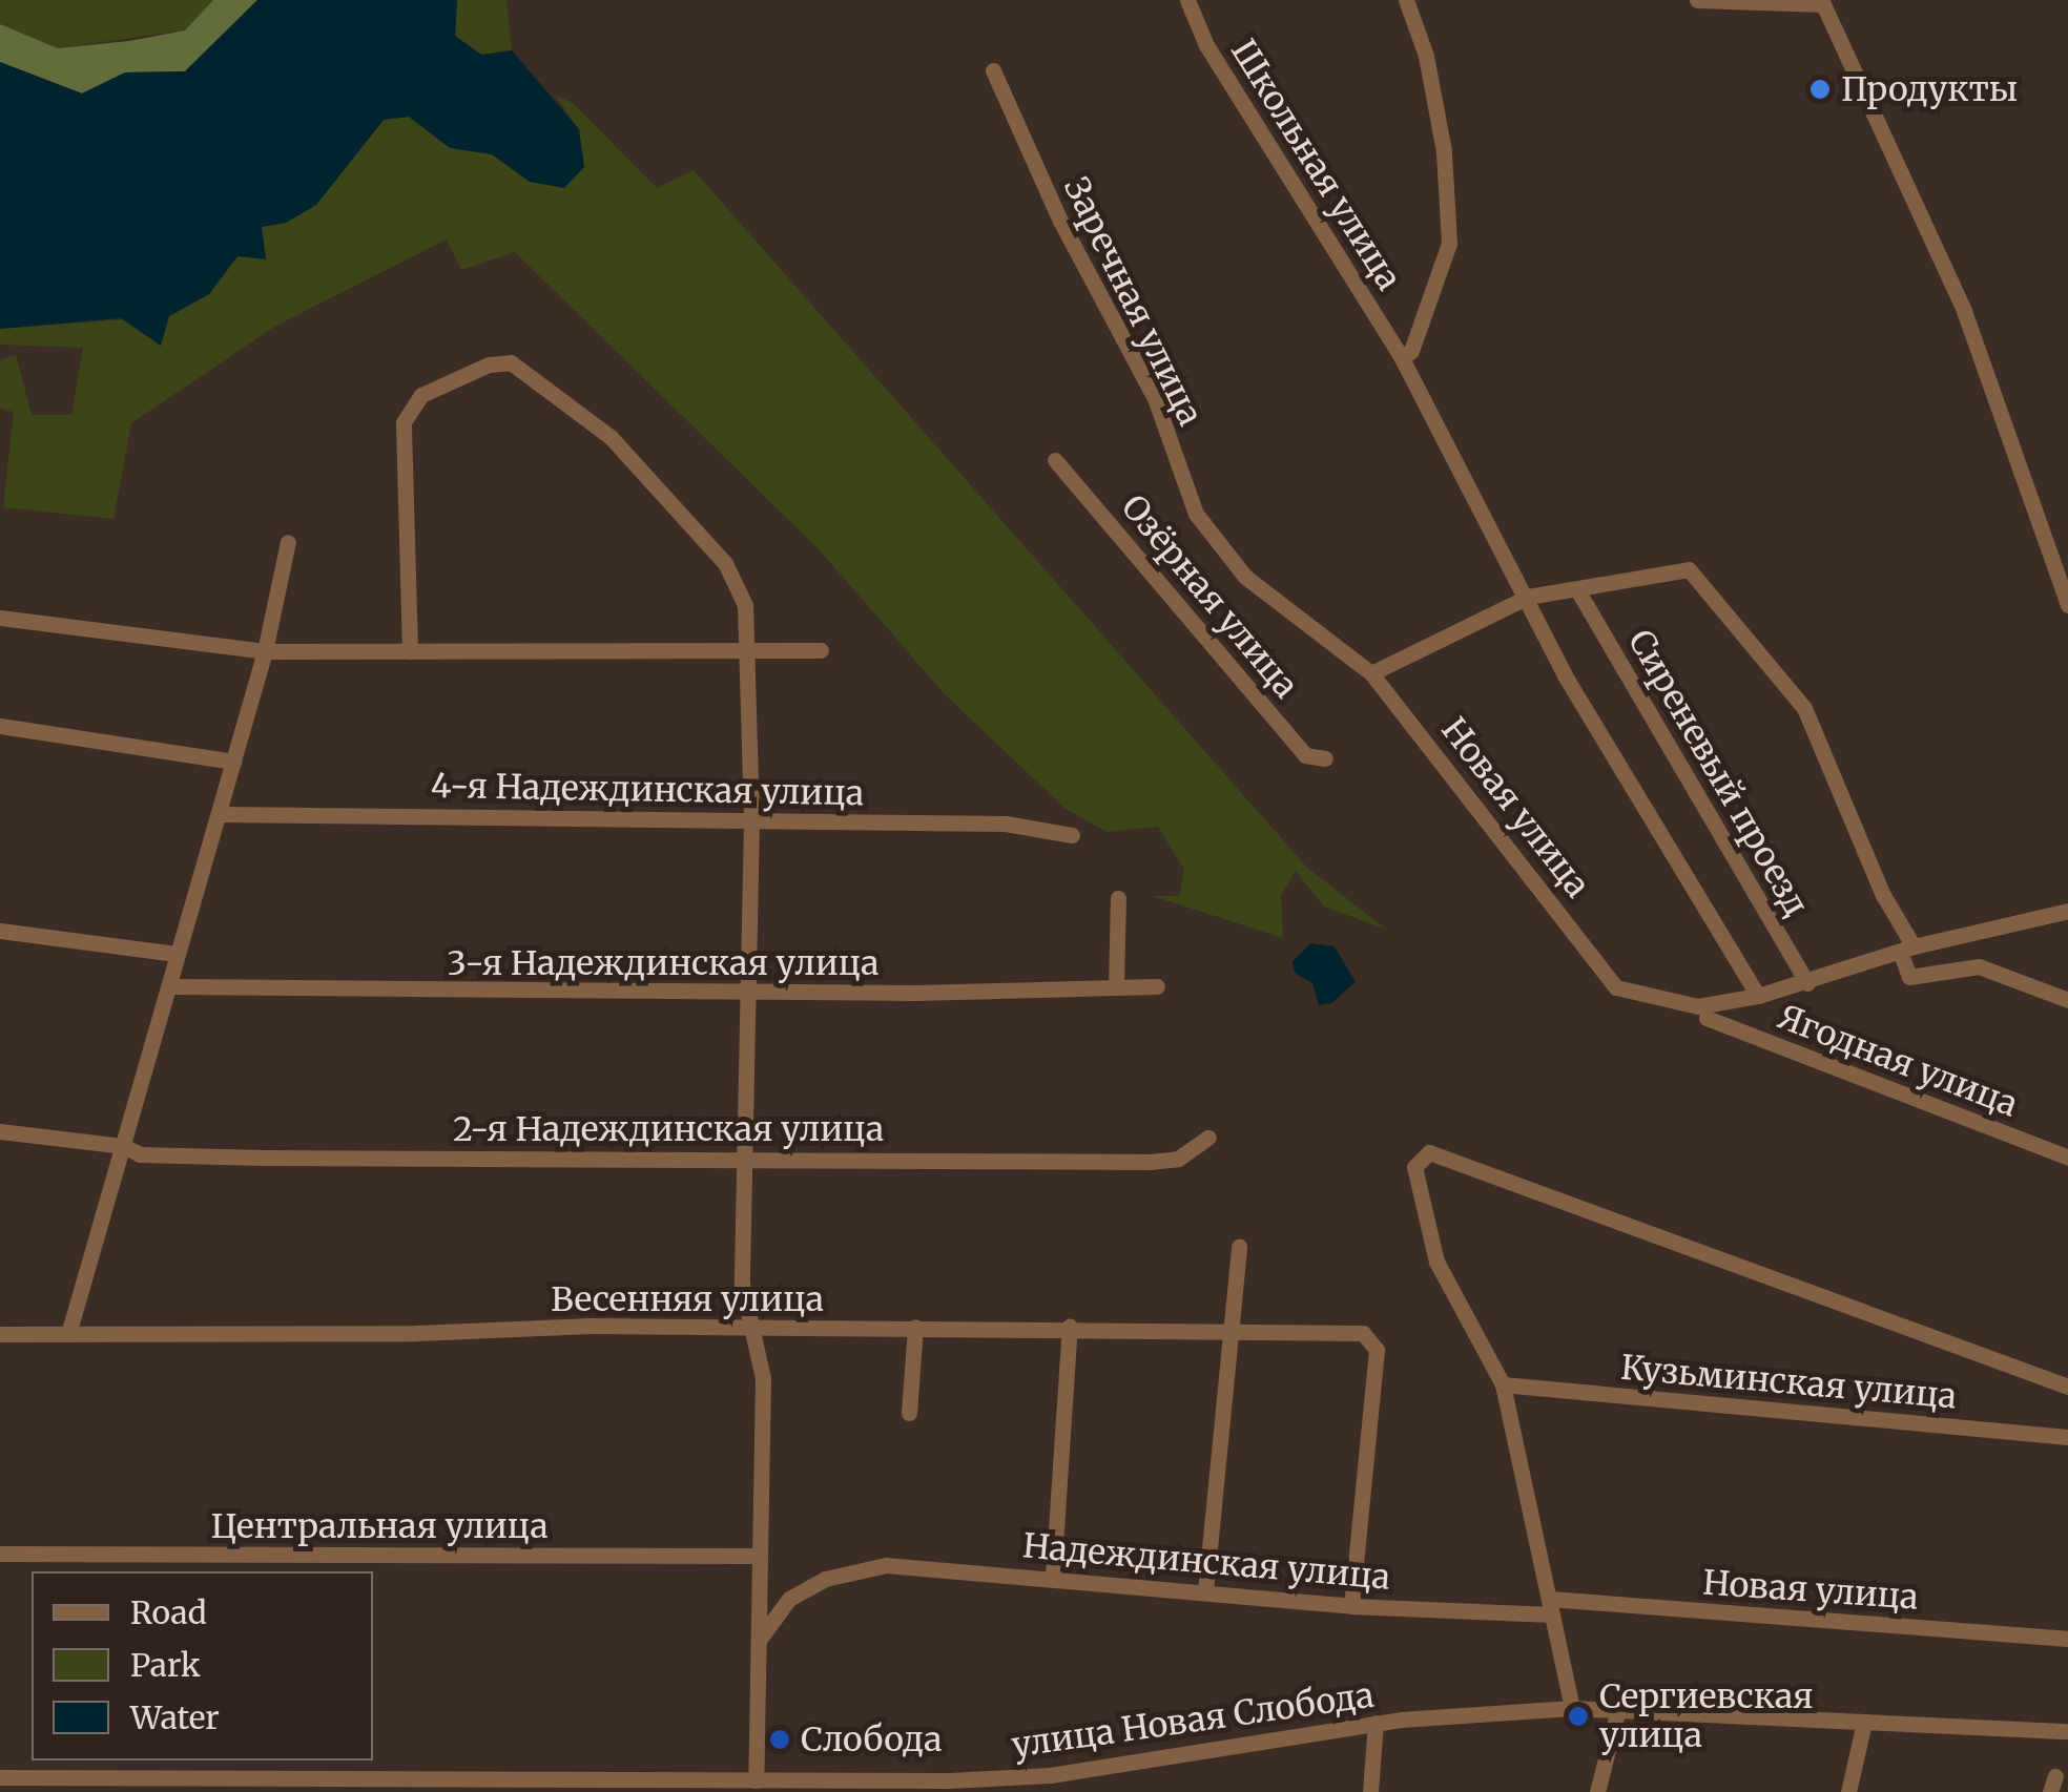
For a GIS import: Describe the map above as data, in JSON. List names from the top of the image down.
{
  "streets": {
    "street": [
      "Школьная улица",
      "Заречная улица",
      "Озёрная улица",
      "Сиреневый проезд",
      "4-я Надеждинская улица",
      "Новая улица",
      "3-я Надеждинская улица",
      "Ягодная улица",
      "2-я Надеждинская улица",
      "Весенняя улица",
      "Кузьминская улица",
      "Центральная улица",
      "Надеждинская улица",
      "улица Новая Слобода"
    ]
  },
  "crossings": [
    ["Школьная улица", "Новая улица"],
    ["Заречная улица", "Новая улица"],
    ["Сиреневый проезд", "Новая улица"],
    ["Новая улица", "Надеждинская улица"],
    ["Весенняя улица", "Надеждинская улица"]
  ],
  "places": ["Продукты", "Сергиевская улица", "Слобода"],
  "legend": ["Road", "Park", "Water"]
}
